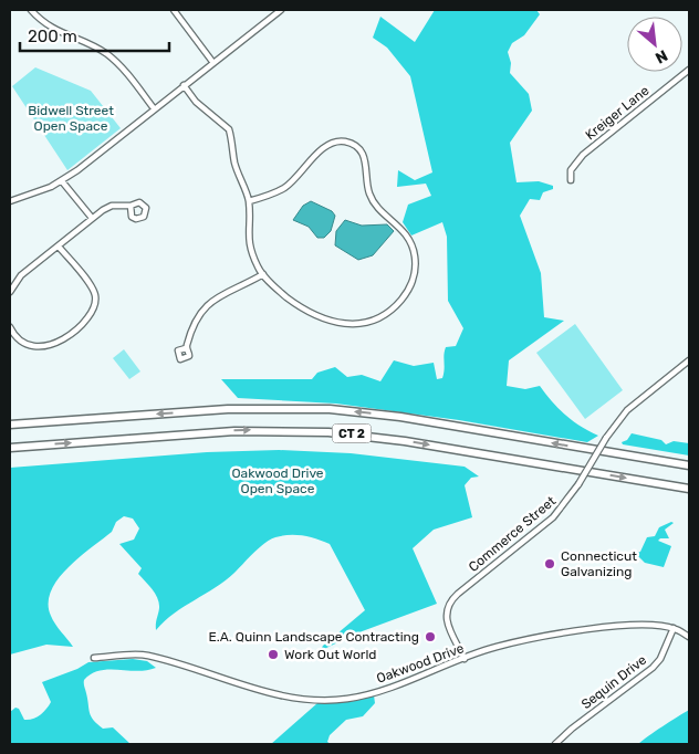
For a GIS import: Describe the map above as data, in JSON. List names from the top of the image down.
{
  "streets": {
    "highway": ["CT 2"],
    "street": [
      "Kreiger Lane",
      "Commerce Street",
      "Oakwood Drive",
      "Sequin Drive"
    ]
  },
  "crossings": [
    ["Commerce Street", "Oakwood Drive"],
    ["Oakwood Drive", "Sequin Drive"]
  ],
  "parks": ["Bidwell Street Open Space", "Oakwood Drive Open Space"],
  "places": ["Connecticut Galvanizing", "E.A. Quinn Landscape Contracting", "Work Out World"],
  "scale_bar": "200 m",
  "north": "bottom right"
}
